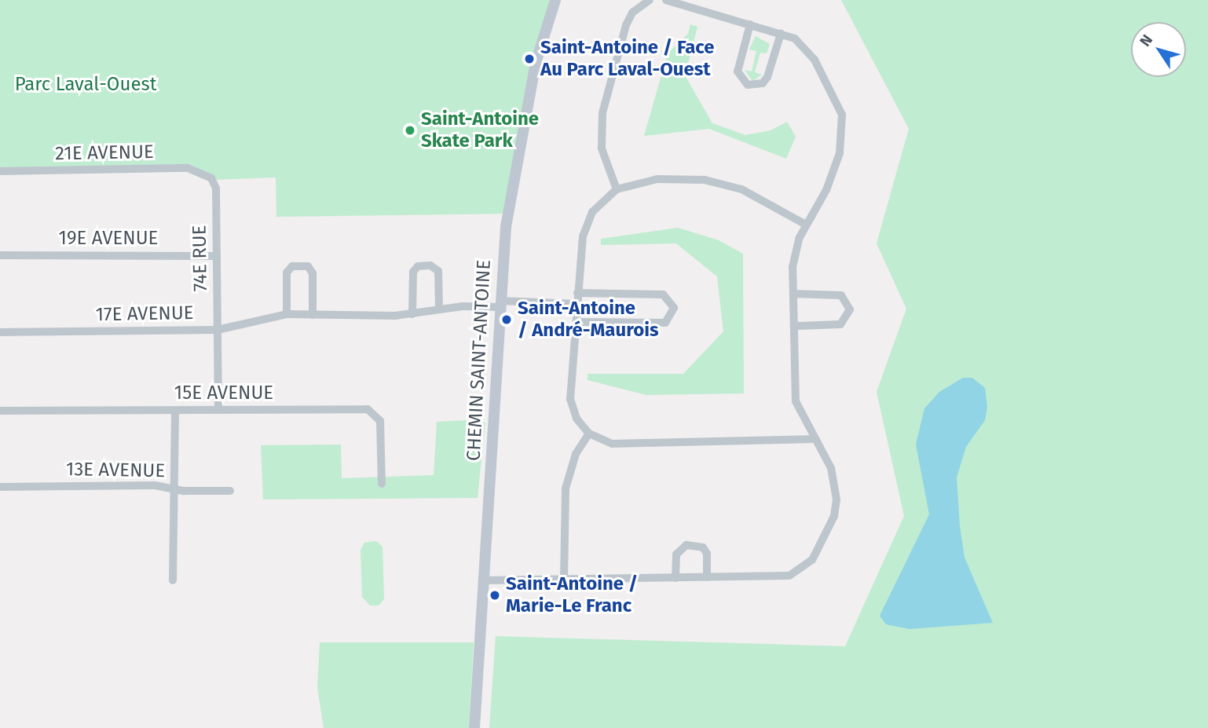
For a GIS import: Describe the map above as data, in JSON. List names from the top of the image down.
{
  "streets": {
    "street": [
      "21E AVENUE",
      "19E AVENUE",
      "74E RUE",
      "17E AVENUE",
      "CHEMIN SAINT-ANTOINE",
      "15E AVENUE",
      "13E AVENUE"
    ]
  },
  "crossings": [
    ["21E AVENUE", "74E RUE"],
    ["19E AVENUE", "74E RUE"],
    ["74E RUE", "17E AVENUE"],
    ["74E RUE", "15E AVENUE"],
    ["17E AVENUE", "CHEMIN SAINT-ANTOINE"]
  ],
  "parks": ["Parc Laval-Ouest"],
  "places": [
    "Saint-Antoine / Face Au Parc Laval-Ouest",
    "Saint-Antoine Skate Park",
    "Saint-Antoine / André-Maurois",
    "Saint-Antoine / Marie-Le Franc"
  ],
  "north": "top left"
}
